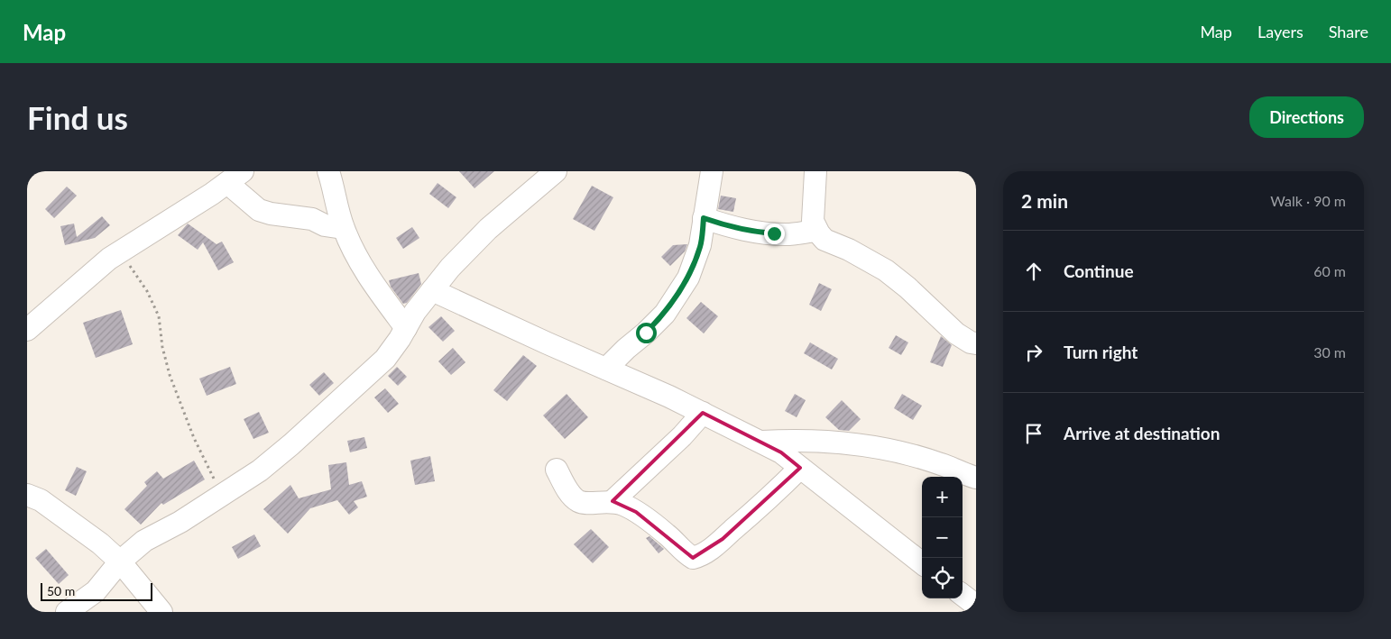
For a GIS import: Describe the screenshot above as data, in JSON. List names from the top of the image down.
{
  "scale_bar": "50 m",
  "page": {
    "header": "Map",
    "nav": ["Map", "Layers", "Share"],
    "buttons": "Directions",
    "title": "Find us",
    "heading": ["2 min", "Walk · 90 m"],
    "list": [
      ["Continue", "60 m"],
      ["Turn right", "30 m"],
      "Arrive at destination"
    ],
    "map_buttons": ["+", "−"],
    "scale": "50 m"
  }
}
